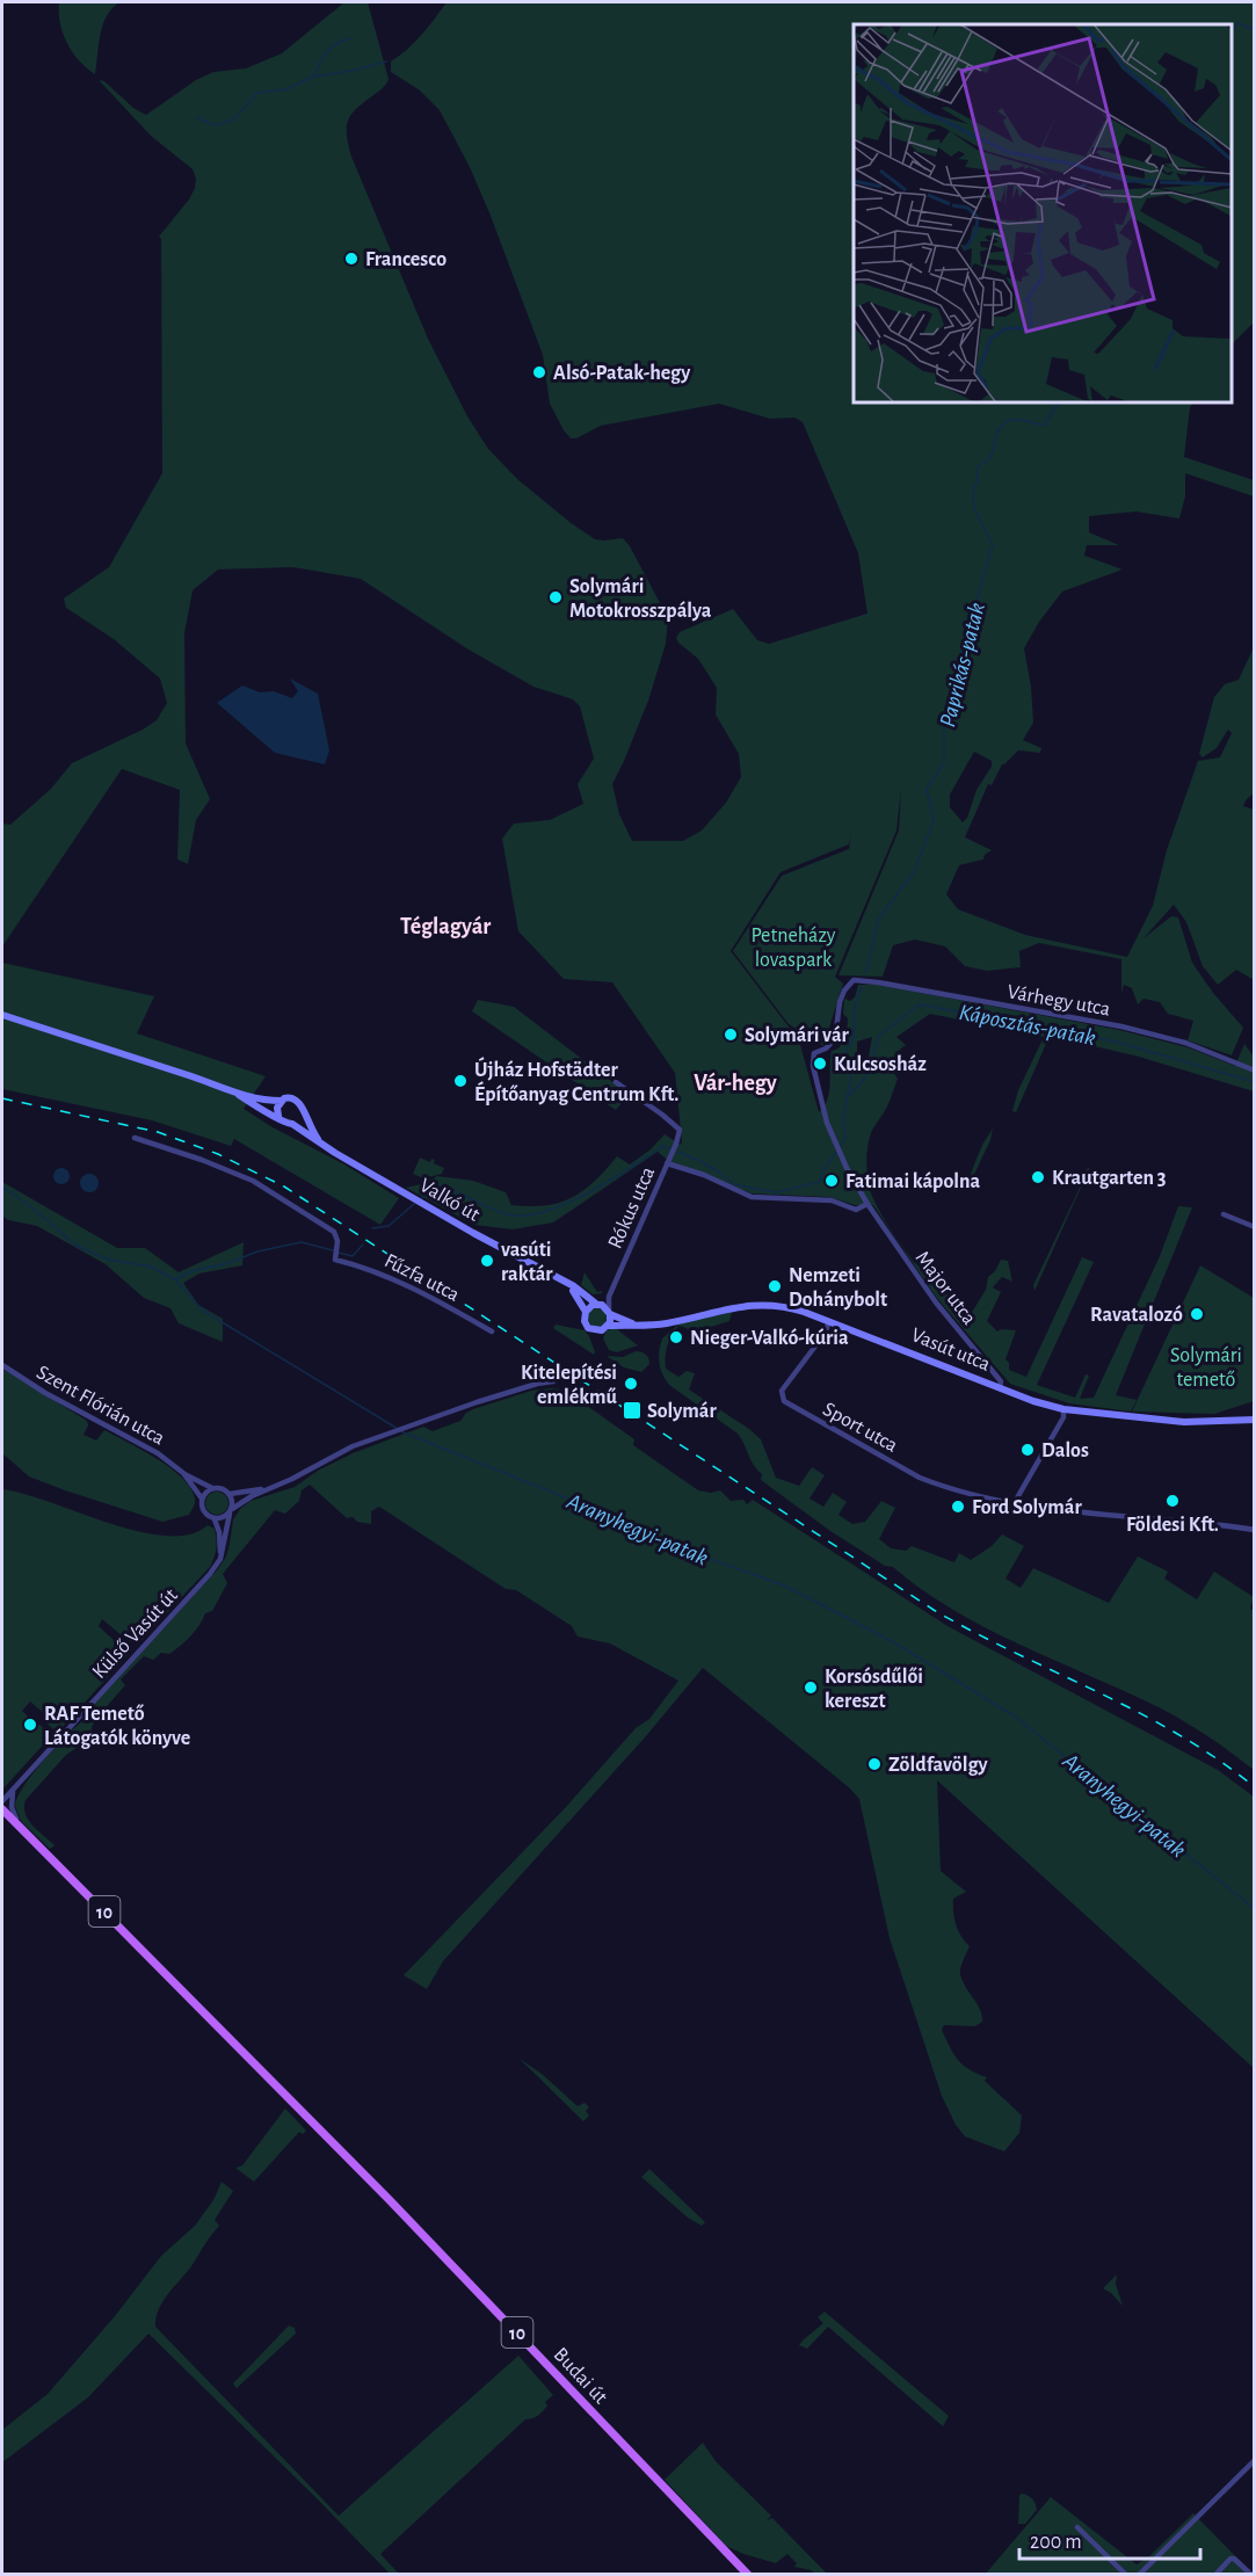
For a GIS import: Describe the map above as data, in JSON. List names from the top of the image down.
{
  "streets": {
    "main road": ["10", "Budai út"],
    "street": [
      "Várhegy utca",
      "Valkó út",
      "Rókus utca",
      "Fűzfa utca",
      "Major utca",
      "Vasút utca",
      "Szent Flórián utca",
      "Sport utca",
      "Külső Vasút út"
    ]
  },
  "crossings": [
    ["Várhegy utca", "Major utca"],
    ["Valkó út", "Rókus utca"],
    ["Valkó út", "Vasút utca"],
    ["Rókus utca", "Vasút utca"],
    ["Major utca", "Vasút utca"],
    ["Vasút utca", "Sport utca"],
    ["Szent Flórián utca", "Külső Vasút út"],
    ["10", "Budai út"]
  ],
  "districts": ["Téglagyár", "Vár-hegy"],
  "water": ["Paprikás-patak", "Káposztás-patak", "Aranyhegyi-patak"],
  "parks": ["Petneházy lovaspark", "Solymári temető"],
  "places": {
    "other": [
      "Francesco",
      "Alsó-Patak-hegy",
      "Solymári Motokrosszpálya",
      "Solymári vár",
      "Kulcsosház",
      "Újház Hofstädter Építőanyag Centrum Kft.",
      "Krautgarten 3",
      "Fatimai kápolna",
      "vasúti raktár",
      "Nemzeti Dohánybolt",
      "Ravatalozó",
      "Nieger-Valkó-kúria",
      "Kitelepítési emlékmű",
      "Dalos",
      "Földesi Kft.",
      "Ford Solymár",
      "Korsósdűlői kereszt",
      "RAF Temető Látogatók könyve",
      "Zöldfavölgy"
    ],
    "transit": ["Solymár"]
  },
  "scale_bar": "200 m"
}
